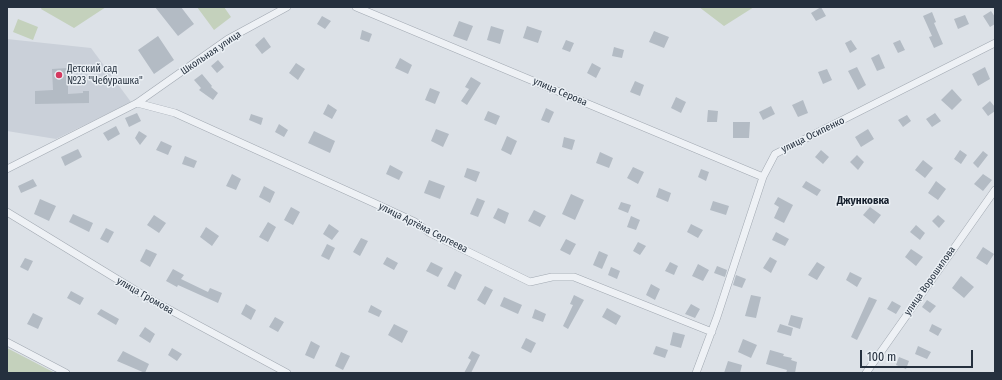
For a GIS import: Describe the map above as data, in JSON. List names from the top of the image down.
{
  "streets": {
    "street": [
      "Школьная улица",
      "улица Серова",
      "улица Осипенко",
      "улица Артёма Сергеева",
      "улица Ворошилова",
      "улица Громова"
    ]
  },
  "crossings": [
    ["Школьная улица", "улица Артёма Сергеева"],
    ["улица Серова", "улица Осипенко"],
    ["улица Осипенко", "улица Артёма Сергеева"]
  ],
  "districts": ["Джунковка"],
  "places": ["Детский сад №23 \"Чебурашка\""],
  "scale_bar": "100 m"
}
